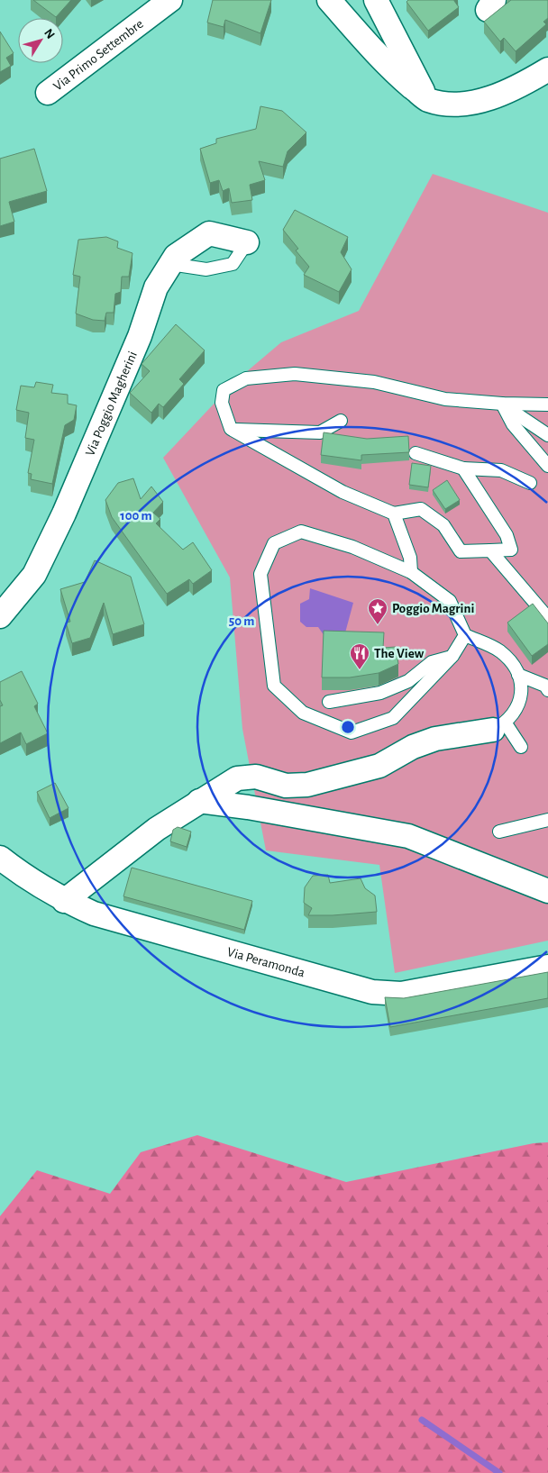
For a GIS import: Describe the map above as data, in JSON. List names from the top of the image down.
{
  "streets": {
    "street": ["Via Primo Settembre", "Via Poggio Magherini", "Via Peramonda"]
  },
  "places": {
    "place": ["Poggio Magrini"],
    "restaurant": ["The View"]
  },
  "north": "top right",
  "rings": ["100 m", "50 m"]
}
